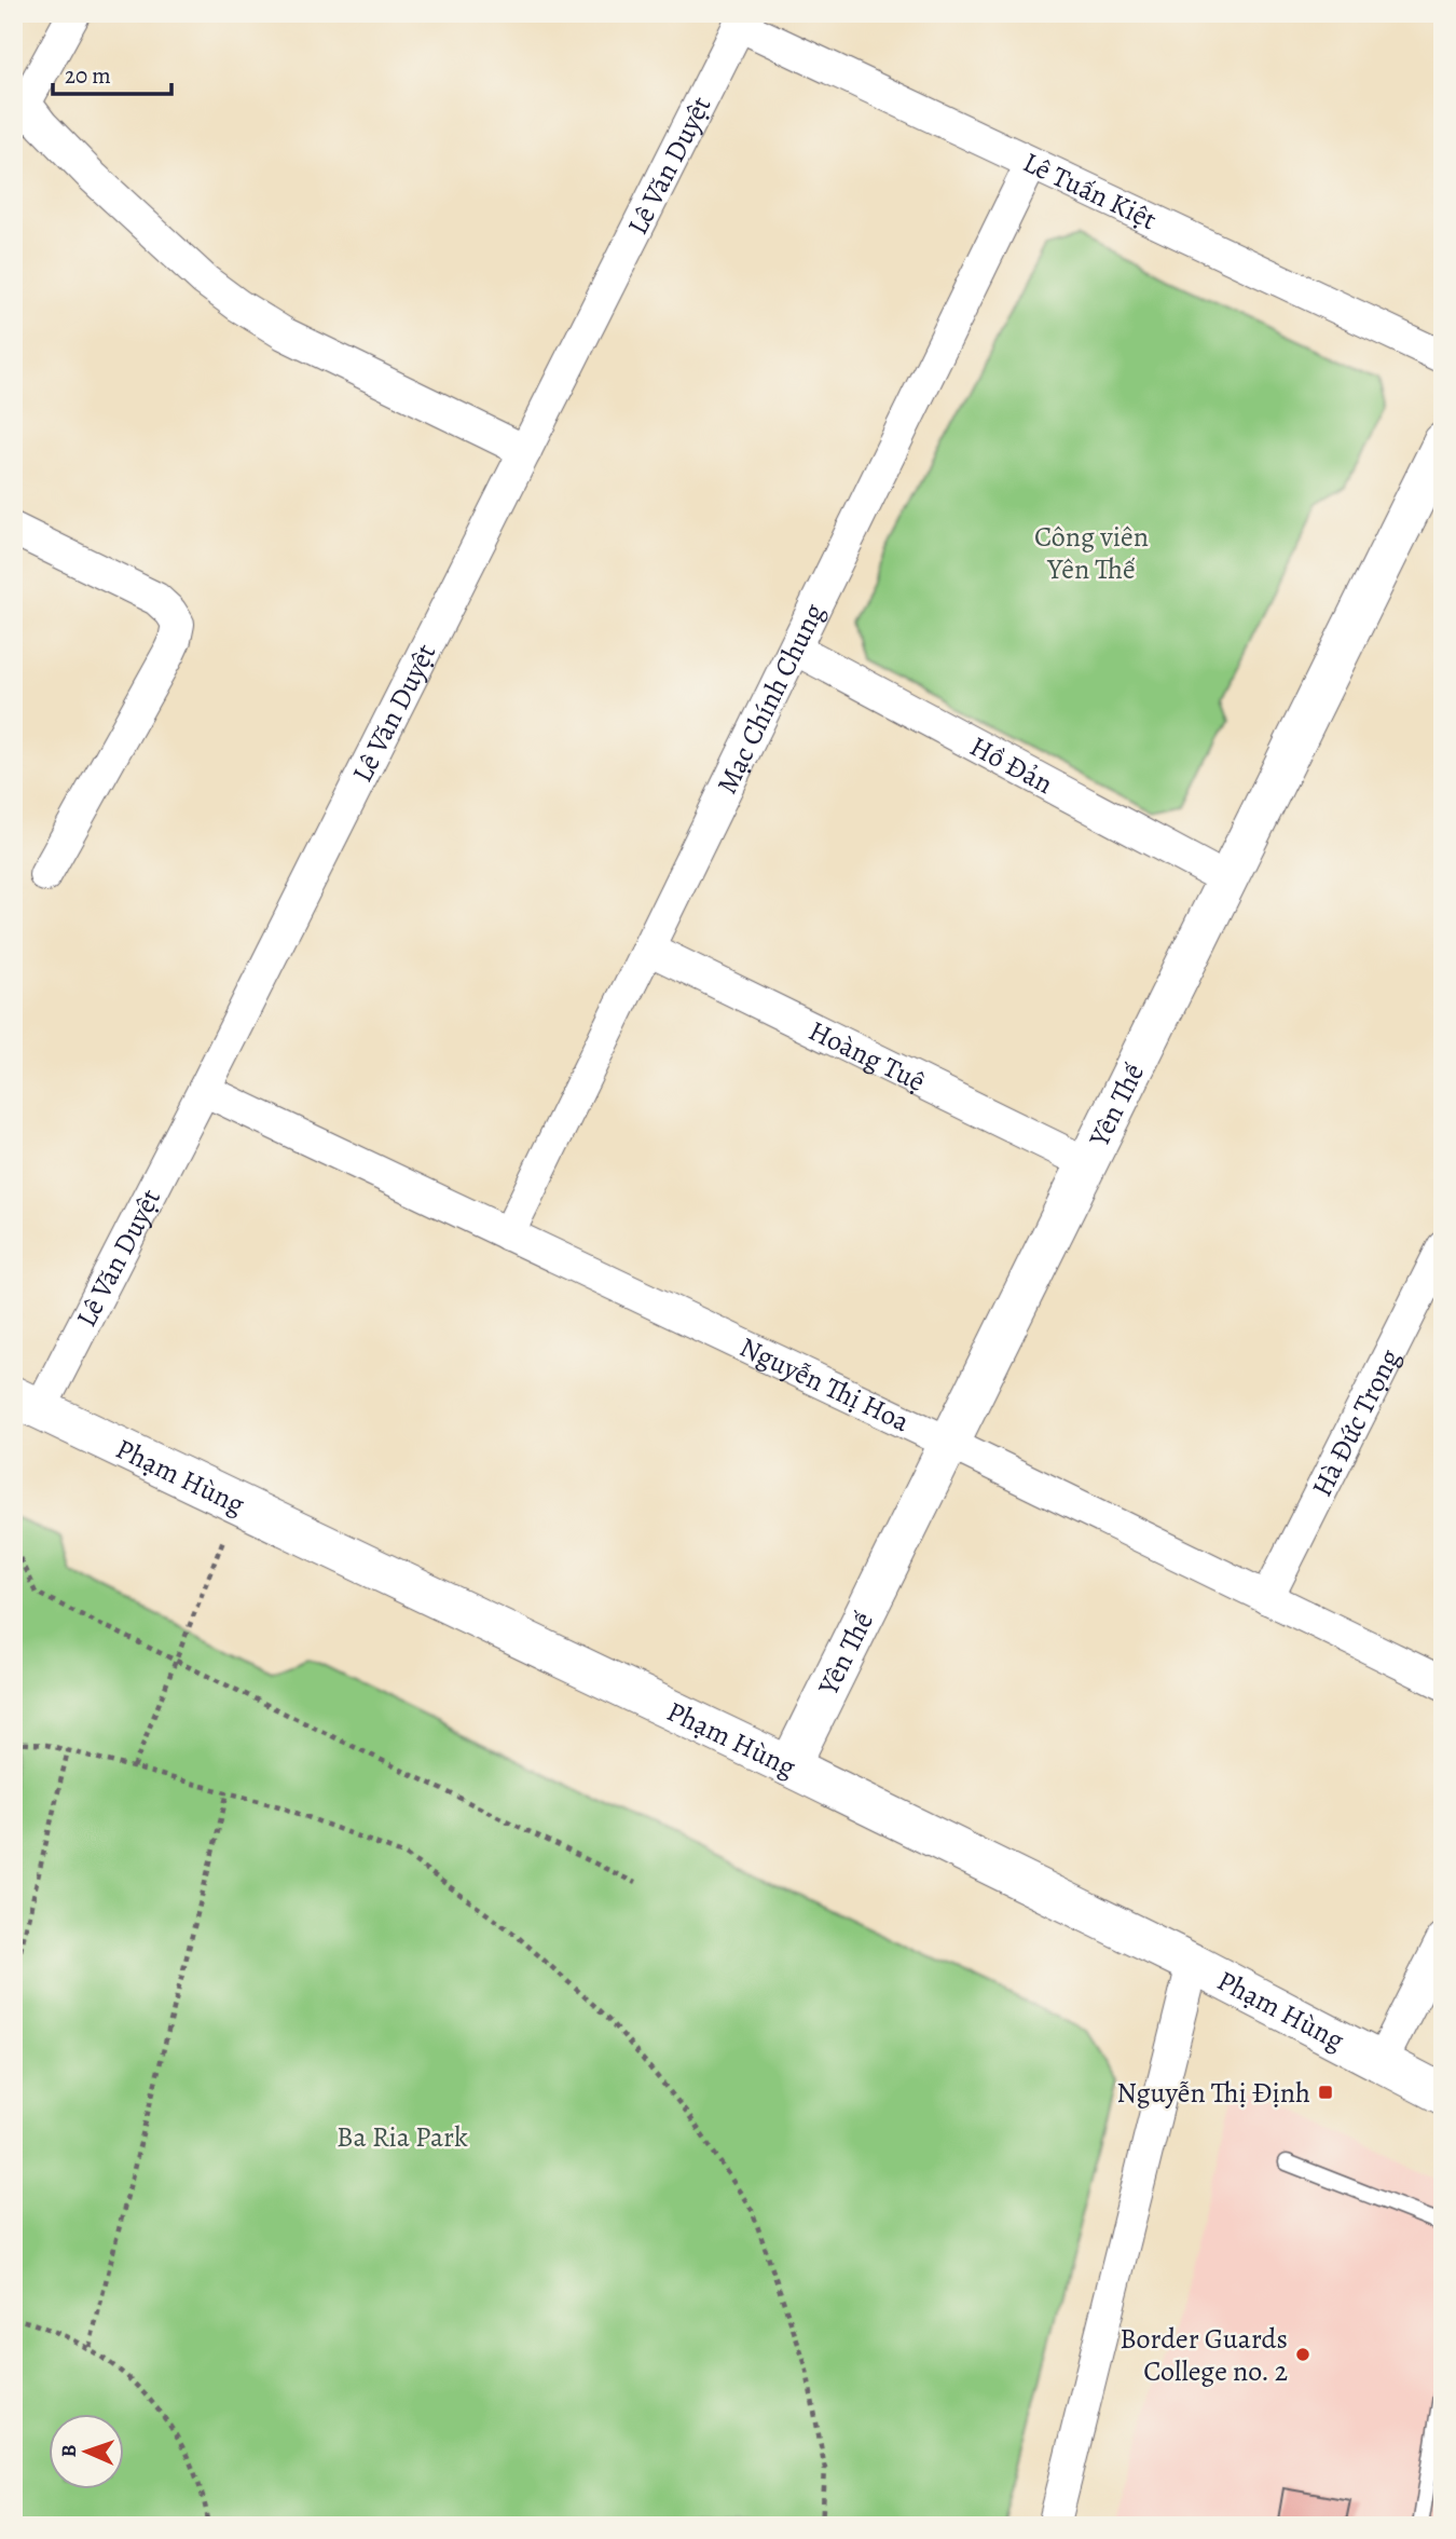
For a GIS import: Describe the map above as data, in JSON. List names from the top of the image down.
{
  "streets": {
    "street": [
      "Lê Văn Duyệt",
      "Lê Tuấn Kiệt",
      "Mạc Chính Chung",
      "Hồ Đản",
      "Hoàng Tuệ",
      "Yên Thế",
      "Nguyễn Thị Hoa",
      "Hà Đức Trọng",
      "Phạm Hùng"
    ]
  },
  "crossings": [
    ["Lê Văn Duyệt", "Lê Tuấn Kiệt"],
    ["Lê Văn Duyệt", "Nguyễn Thị Hoa"],
    ["Lê Văn Duyệt", "Phạm Hùng"],
    ["Lê Tuấn Kiệt", "Mạc Chính Chung"],
    ["Mạc Chính Chung", "Hồ Đản"],
    ["Mạc Chính Chung", "Hoàng Tuệ"],
    ["Mạc Chính Chung", "Nguyễn Thị Hoa"],
    ["Hồ Đản", "Yên Thế"],
    ["Hoàng Tuệ", "Yên Thế"],
    ["Yên Thế", "Nguyễn Thị Hoa"],
    ["Yên Thế", "Phạm Hùng"],
    ["Nguyễn Thị Hoa", "Hà Đức Trọng"]
  ],
  "parks": ["Công viên Yên Thế", "Ba Ria Park"],
  "places": {
    "transit": ["Nguyễn Thị Định"],
    "other": ["Border Guards College no. 2"]
  },
  "scale_bar": "20 m",
  "north": "left"
}
